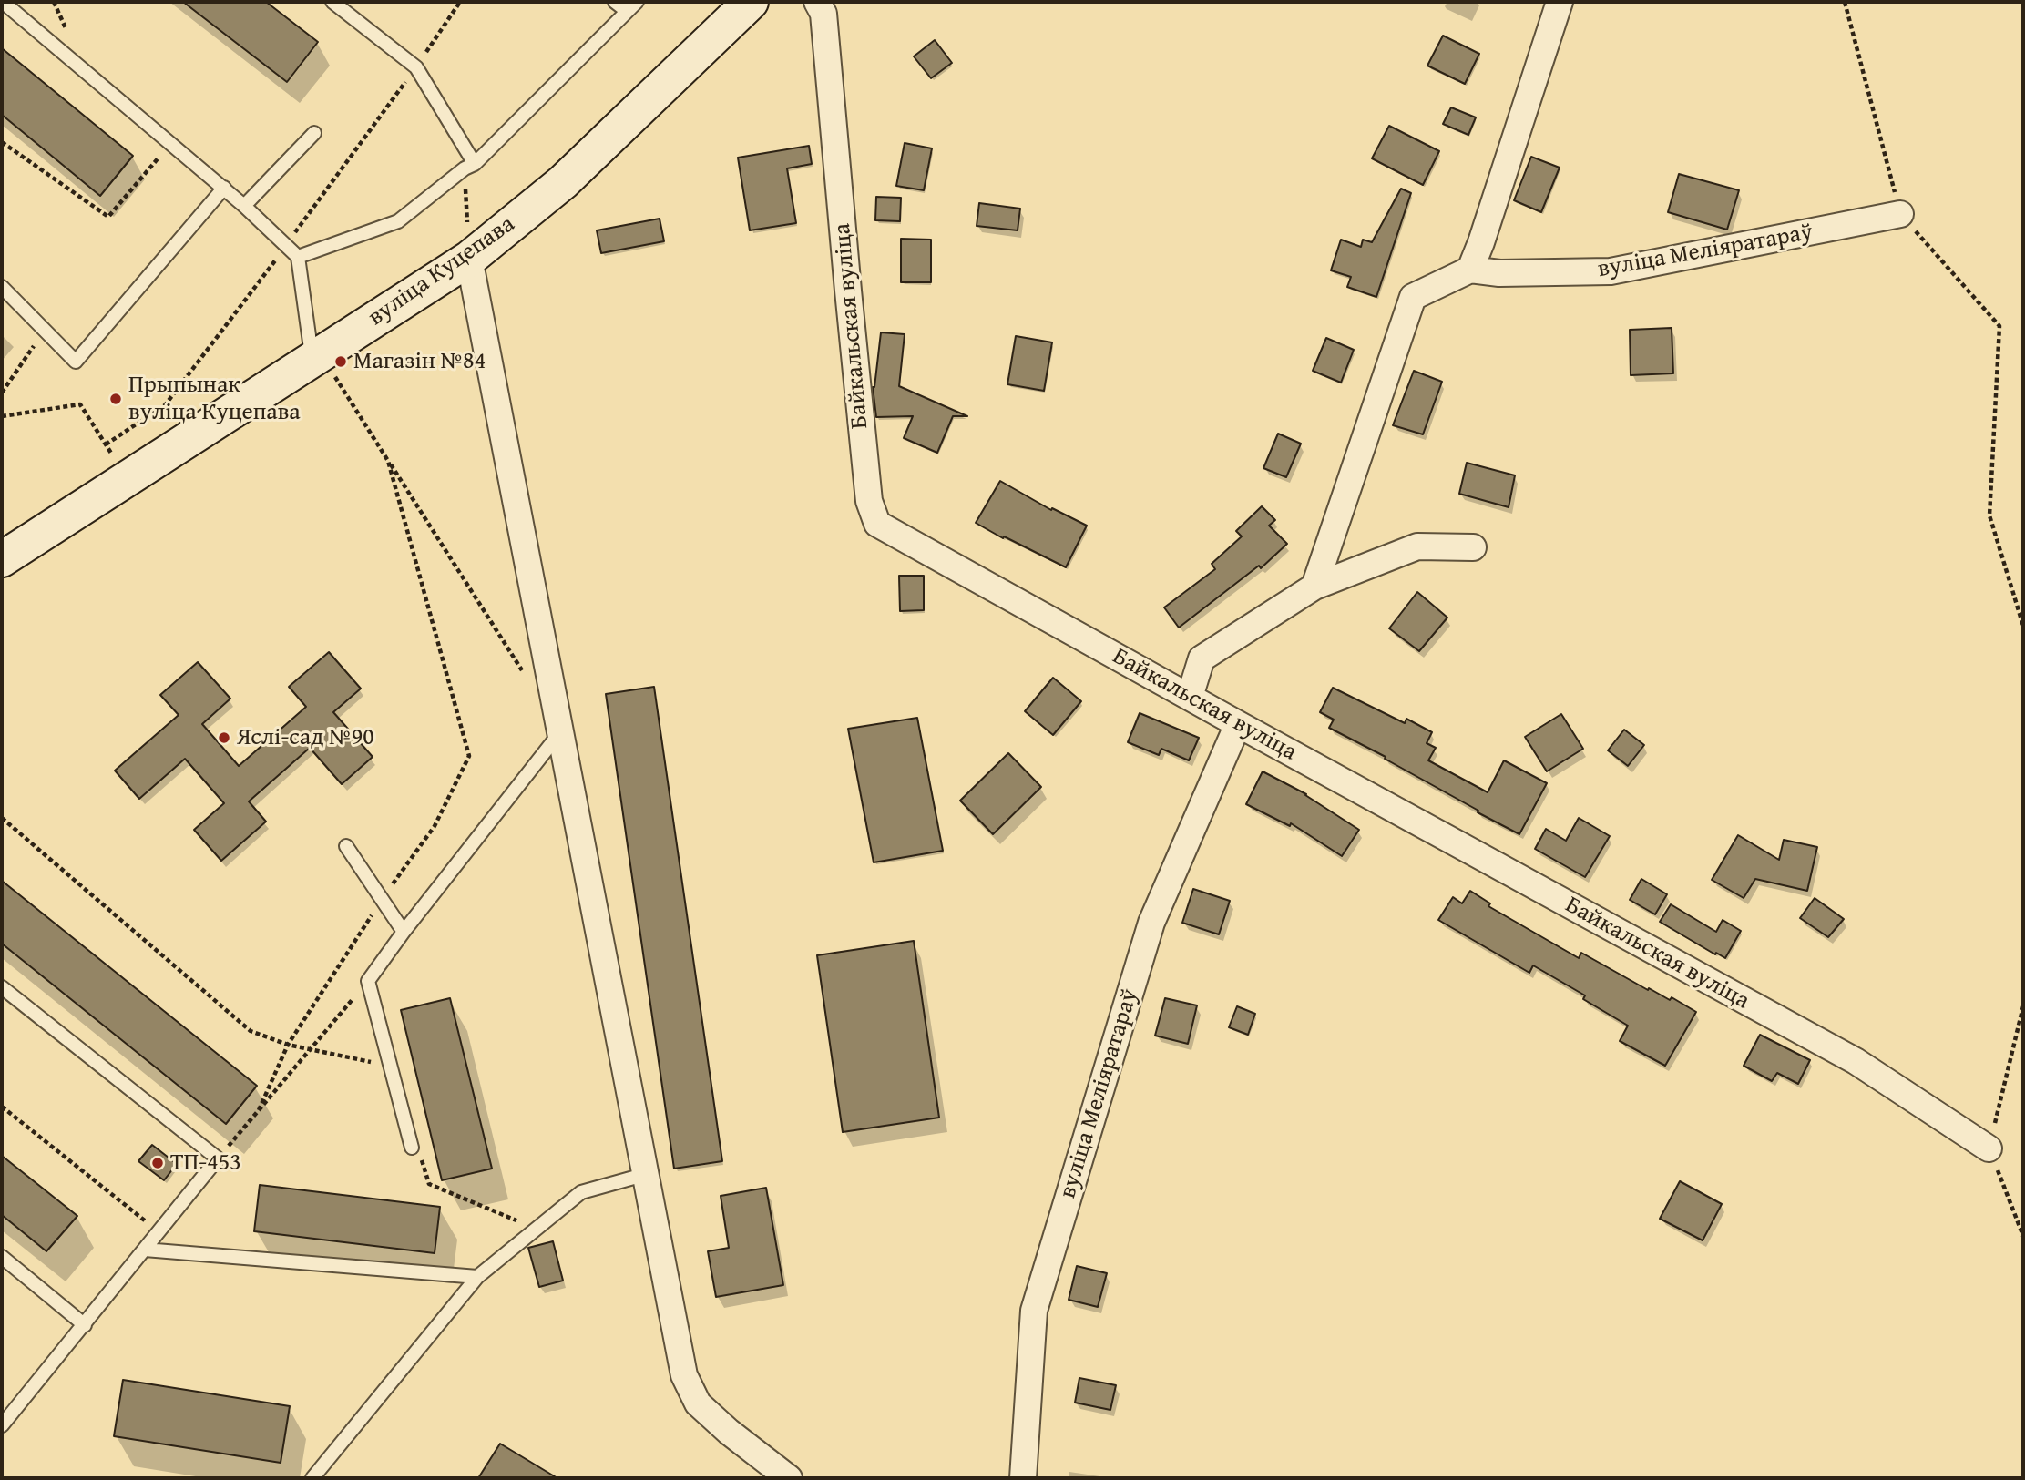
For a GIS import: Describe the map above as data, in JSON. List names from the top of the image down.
{
  "streets": {
    "main road": ["вуліца Куцепава"],
    "street": ["вуліца Меліяратараў", "Байкальская вуліца"]
  },
  "crossings": [
    ["вуліца Меліяратараў", "Байкальская вуліца"]
  ],
  "places": [
    "Магазін №84",
    "Прыпынак вуліца Куцепава",
    "Яслі-сад №90",
    "ТП-453"
  ]
}
